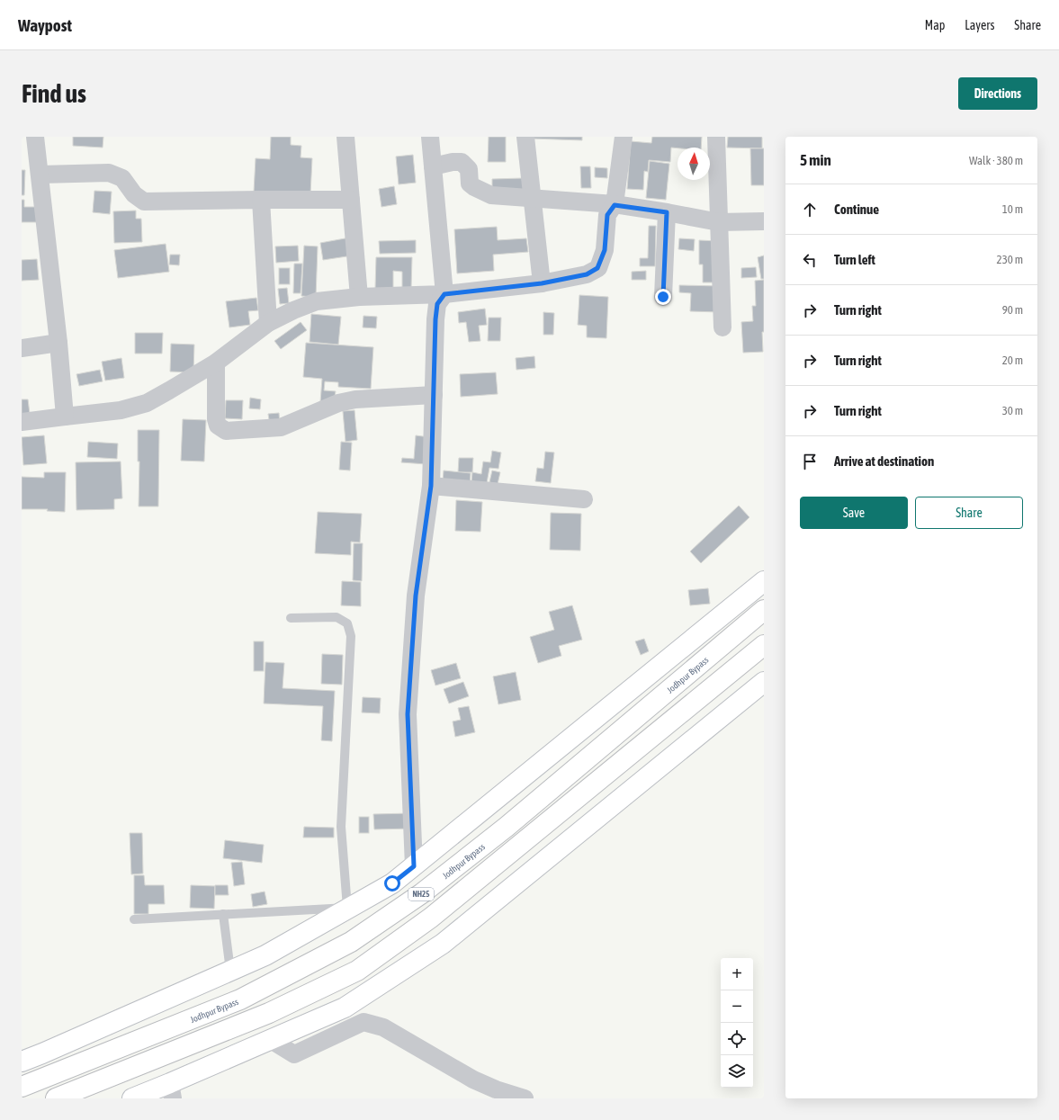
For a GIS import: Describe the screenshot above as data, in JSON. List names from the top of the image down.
{
  "streets": {
    "main road": ["Jodhpur Bypass", "NH25"]
  },
  "north": "top",
  "page": {
    "header": "Waypost",
    "nav": ["Map", "Layers", "Share"],
    "buttons": [
      "Directions",
      ["Save", "Share"]
    ],
    "title": "Find us",
    "heading": ["5 min", "Walk · 380 m"],
    "list": [
      ["Continue", "10 m"],
      ["Turn left", "230 m"],
      ["Turn right", "90 m"],
      ["Turn right", "20 m"],
      ["Turn right", "30 m"],
      "Arrive at destination"
    ],
    "map_buttons": ["+", "−"]
  }
}
